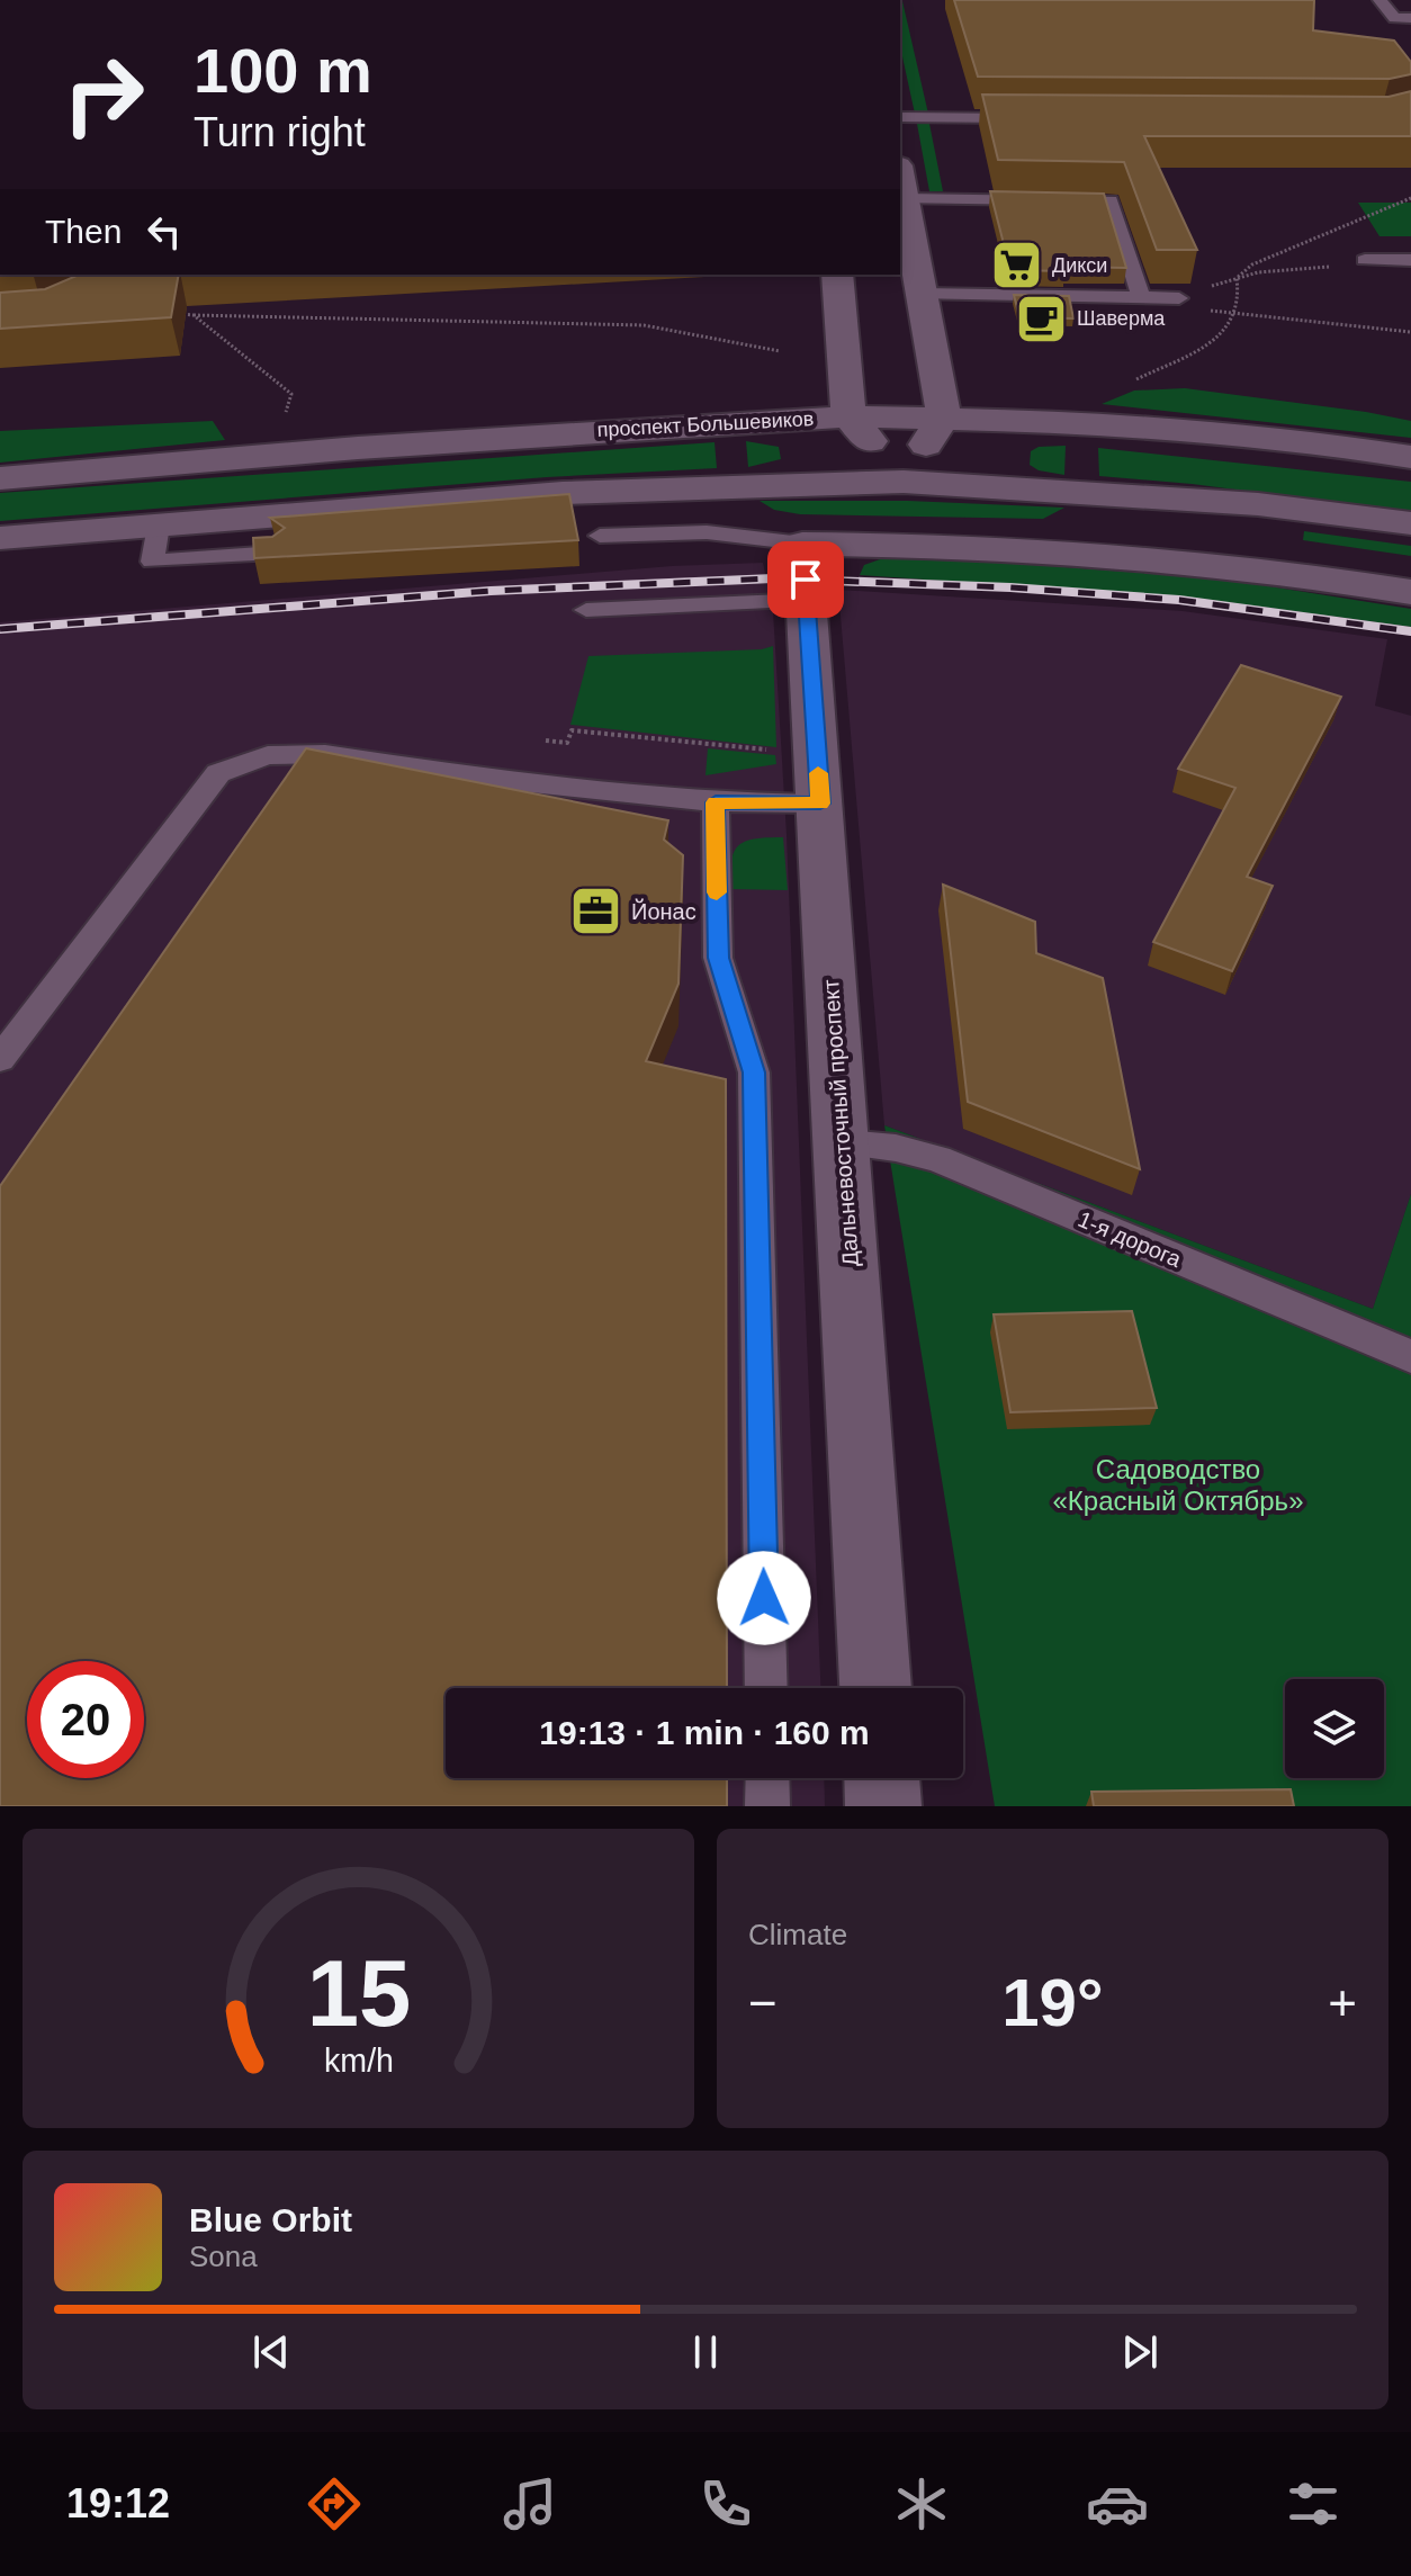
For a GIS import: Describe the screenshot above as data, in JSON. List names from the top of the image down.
{
  "streets": {
    "street": ["проспект Большевиков", "Дальневосточный проспект"],
    "lane": ["1-я дорога"]
  },
  "crossings": [
    ["Дальневосточный проспект", "1-я дорога"]
  ],
  "parks": ["Садоводство «Красный Октябрь»"],
  "places": {
    "supermarket": ["Дикси"],
    "cafe": ["Шаверма"],
    "office": ["Йонас"]
  },
  "page": {
    "turn": ["100 m", "Turn right"],
    "then": "Then",
    "limit": "20",
    "trip": "19:13 · 1 min · 160 m",
    "tile": "Climate",
    "heat": ["−", "19°", "+"],
    "song": ["Blue Orbit", "Sona"],
    "tabs": "19:12",
    "gauge": ["15", "km/h"]
  }
}
